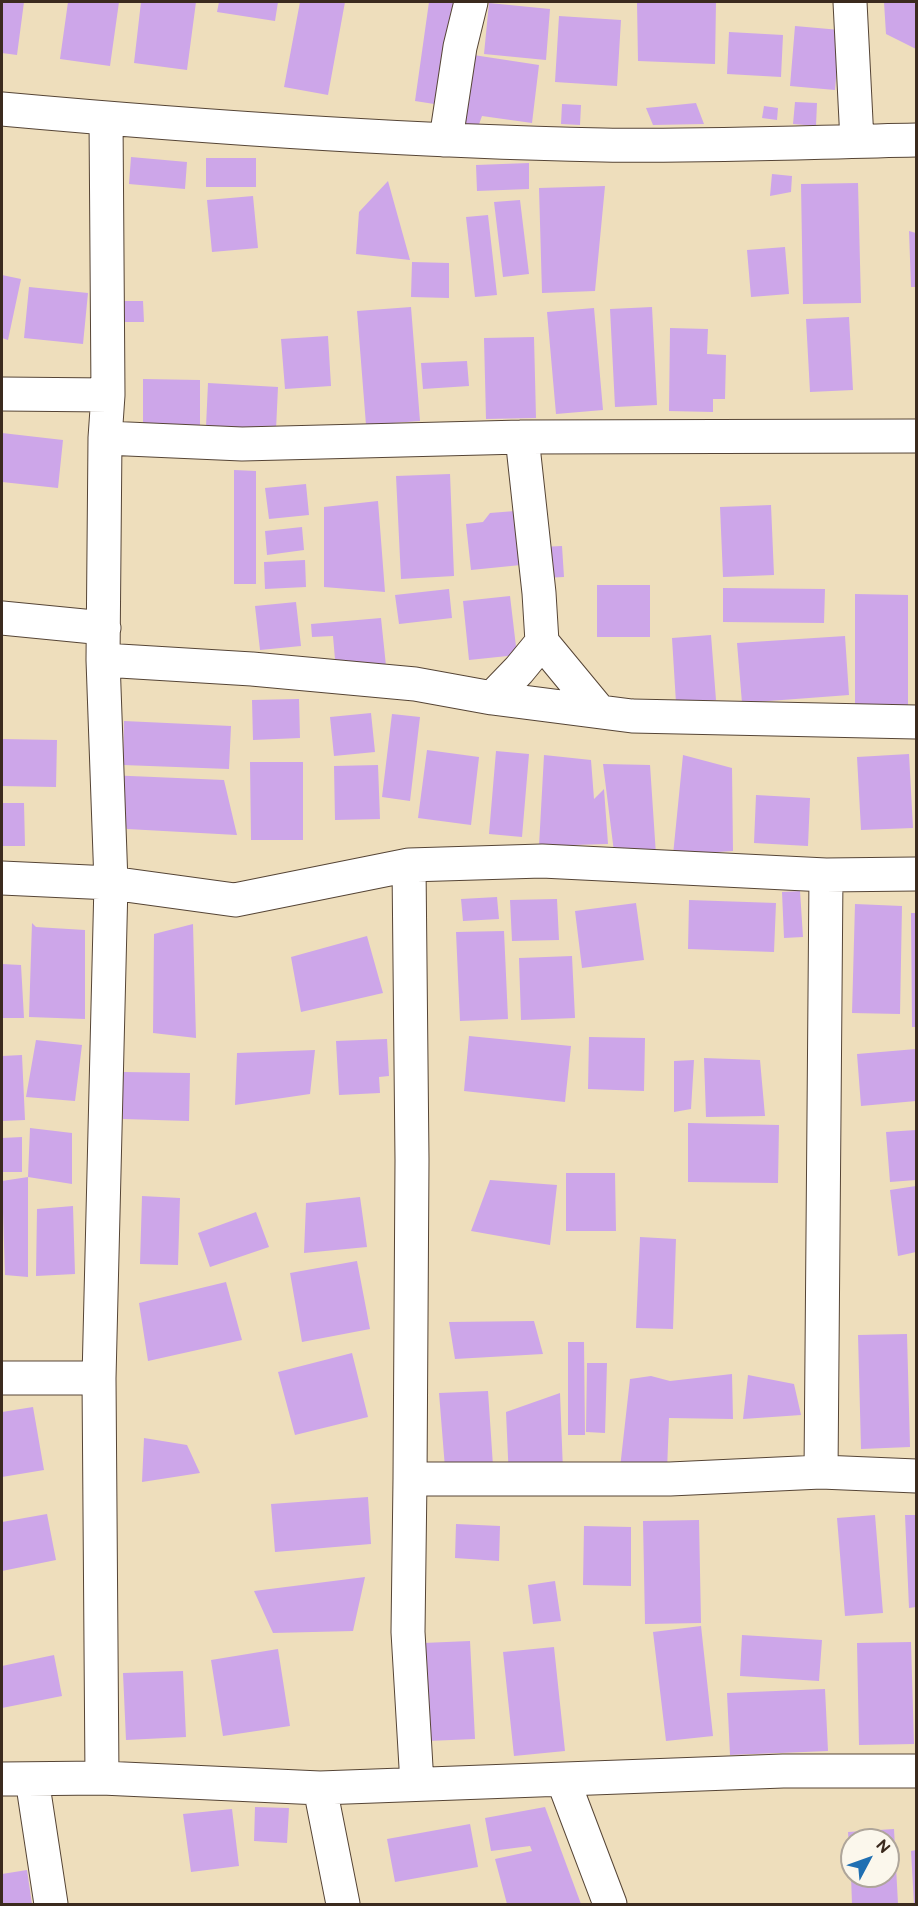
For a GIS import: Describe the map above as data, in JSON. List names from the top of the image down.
{
  "north": "top right"
}
